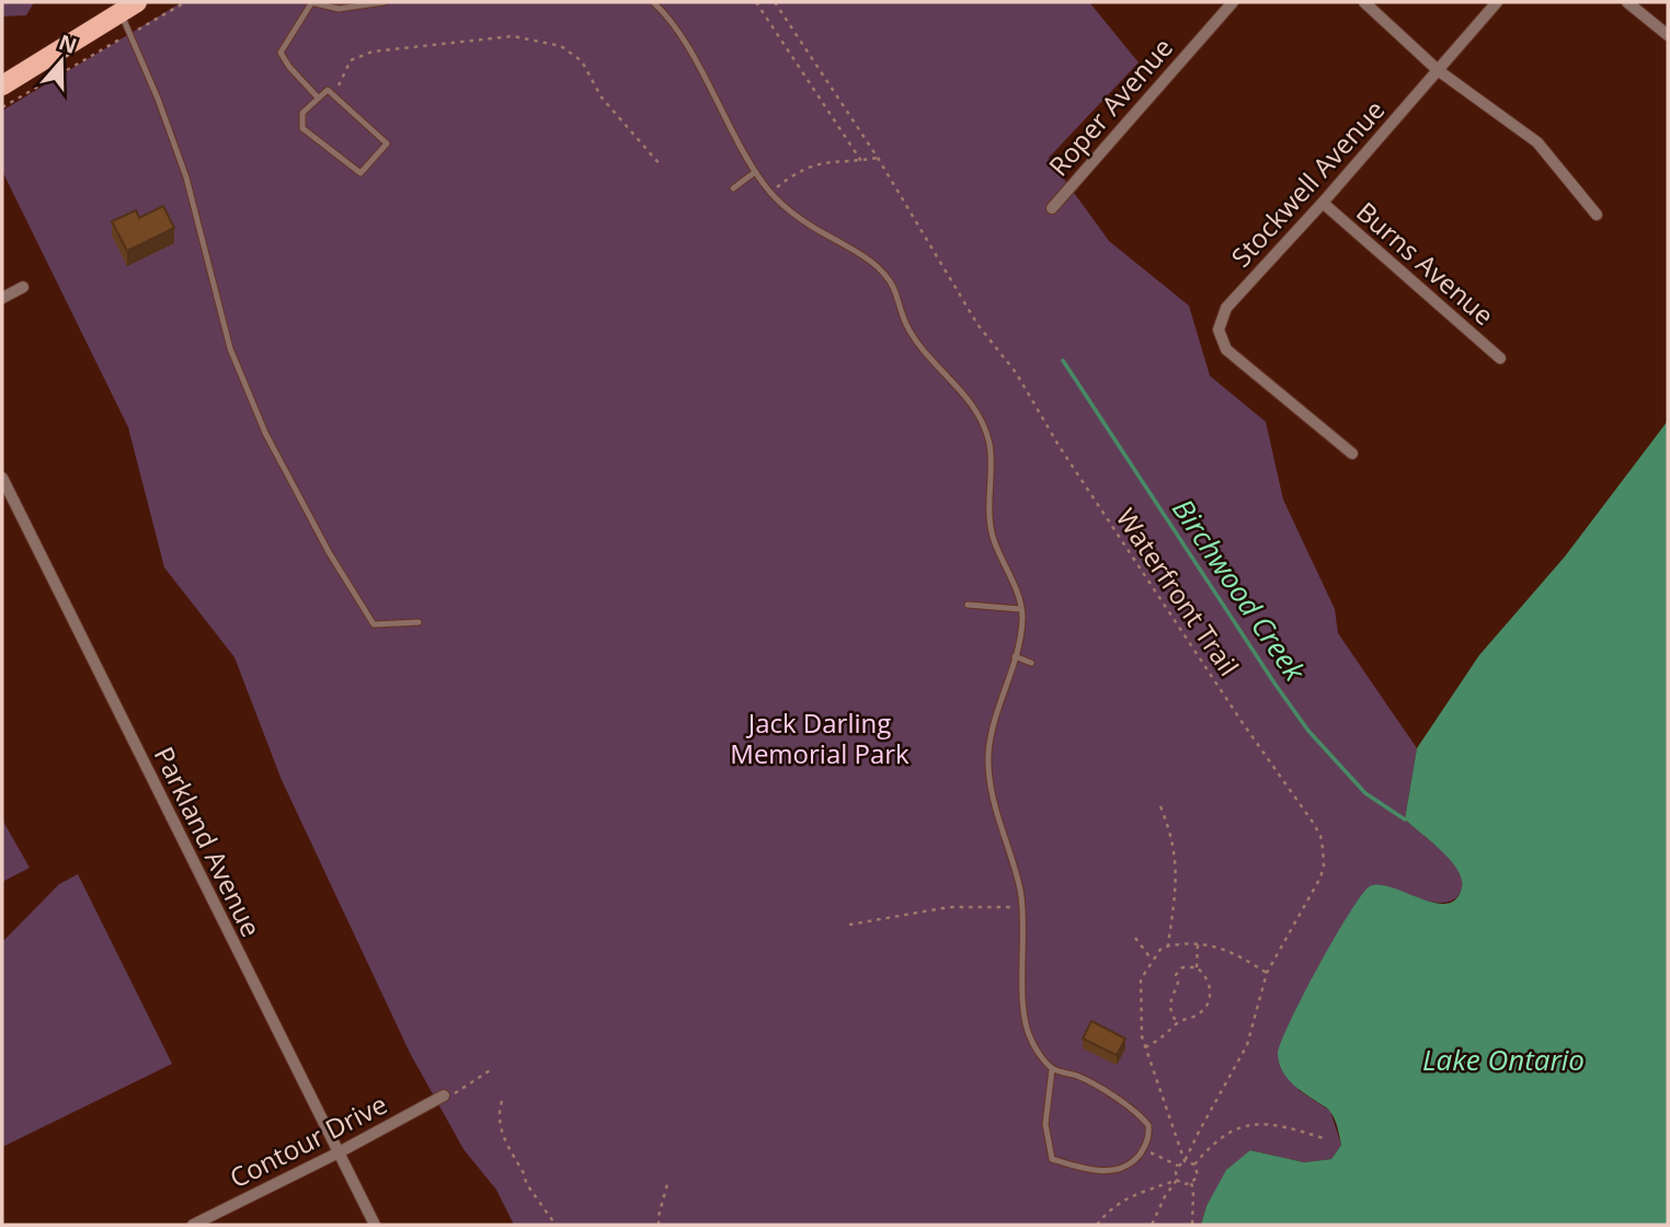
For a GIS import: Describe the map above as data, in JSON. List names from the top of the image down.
{
  "streets": {
    "street": [
      "Roper Avenue",
      "Stockwell Avenue",
      "Burns Avenue",
      "Parkland Avenue",
      "Contour Drive"
    ],
    "path": ["Waterfront Trail"]
  },
  "crossings": [
    ["Stockwell Avenue", "Burns Avenue"],
    ["Parkland Avenue", "Contour Drive"]
  ],
  "water": ["Birchwood Creek", "Lake Ontario"],
  "parks": ["Jack Darling Memorial Park"],
  "north": "top"
}
